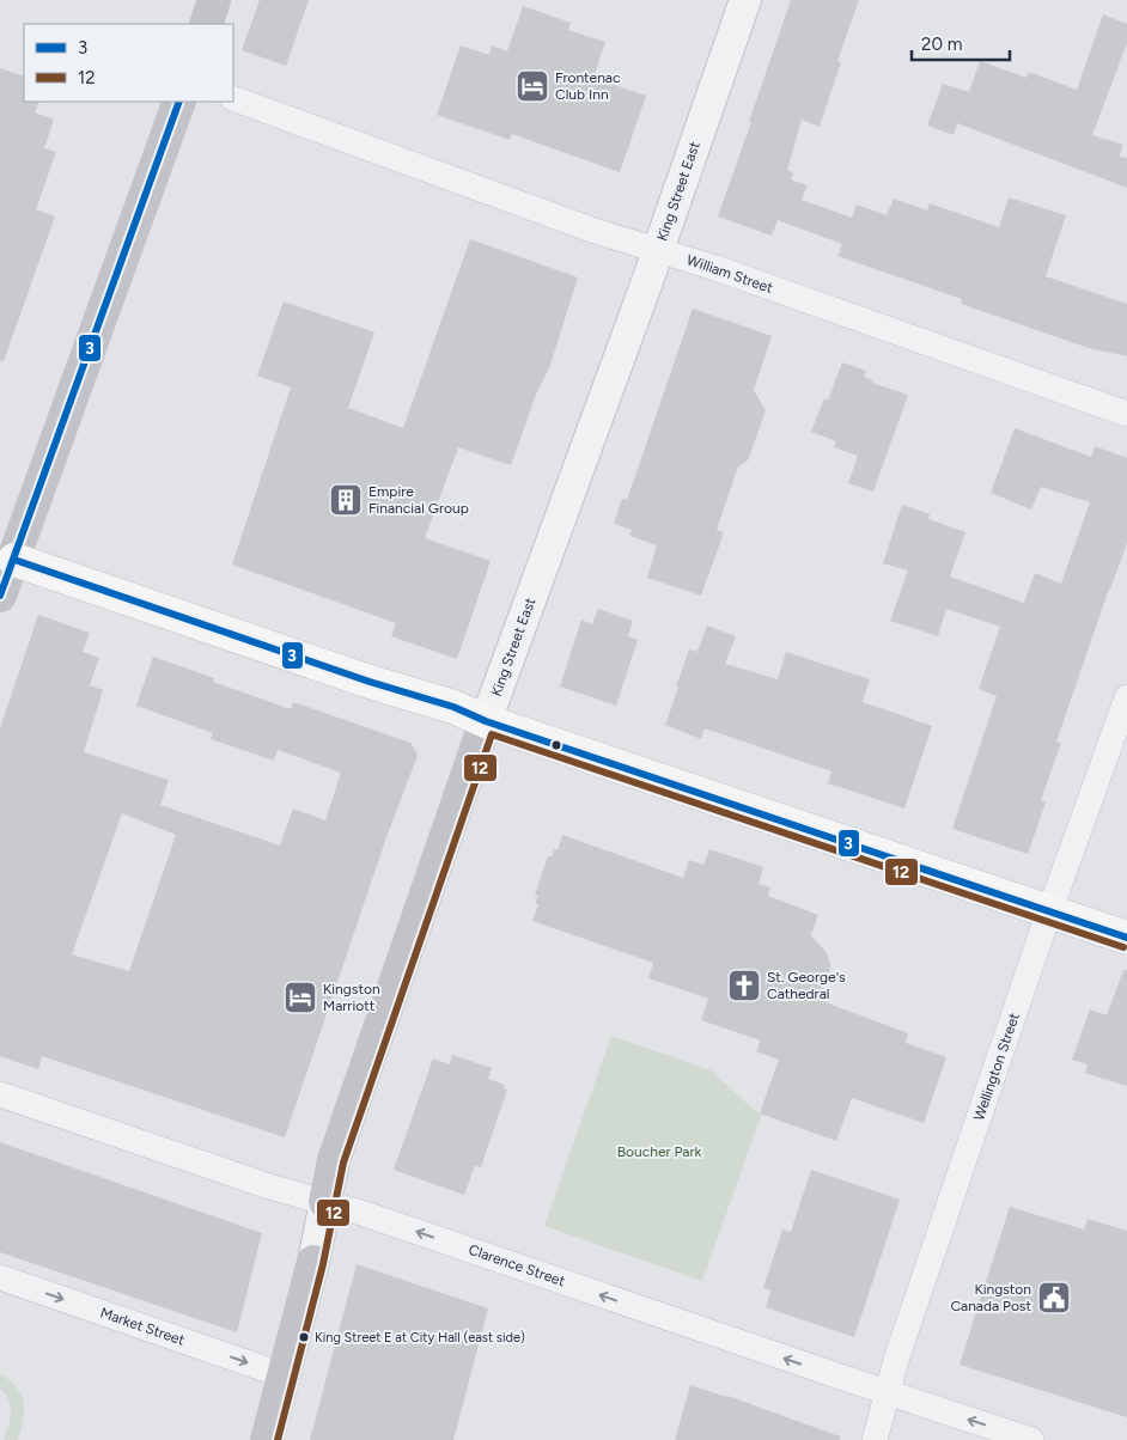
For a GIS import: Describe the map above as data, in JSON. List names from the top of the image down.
{
  "streets": {
    "main road": ["King Street East"],
    "street": [
      "William Street",
      "Wellington Street",
      "Clarence Street",
      "Market Street"
    ]
  },
  "crossings": [
    ["King Street East", "William Street"],
    ["King Street East", "Clarence Street"],
    ["King Street East", "Market Street"],
    ["Wellington Street", "Clarence Street"]
  ],
  "one_way": ["Clarence Street", "Market Street"],
  "parks": ["Boucher Park"],
  "places": {
    "hotel": ["Frontenac Club Inn", "Kingston Marriott"],
    "building": ["Empire Financial Group"],
    "church": ["St. George's Cathedral"],
    "public building": ["Kingston Canada Post"],
    "other": ["King Street E at City Hall (east side)"]
  },
  "lines": ["transit line 3", "transit line 12"],
  "legend": ["3", "12"],
  "scale_bar": "20 m"
}
